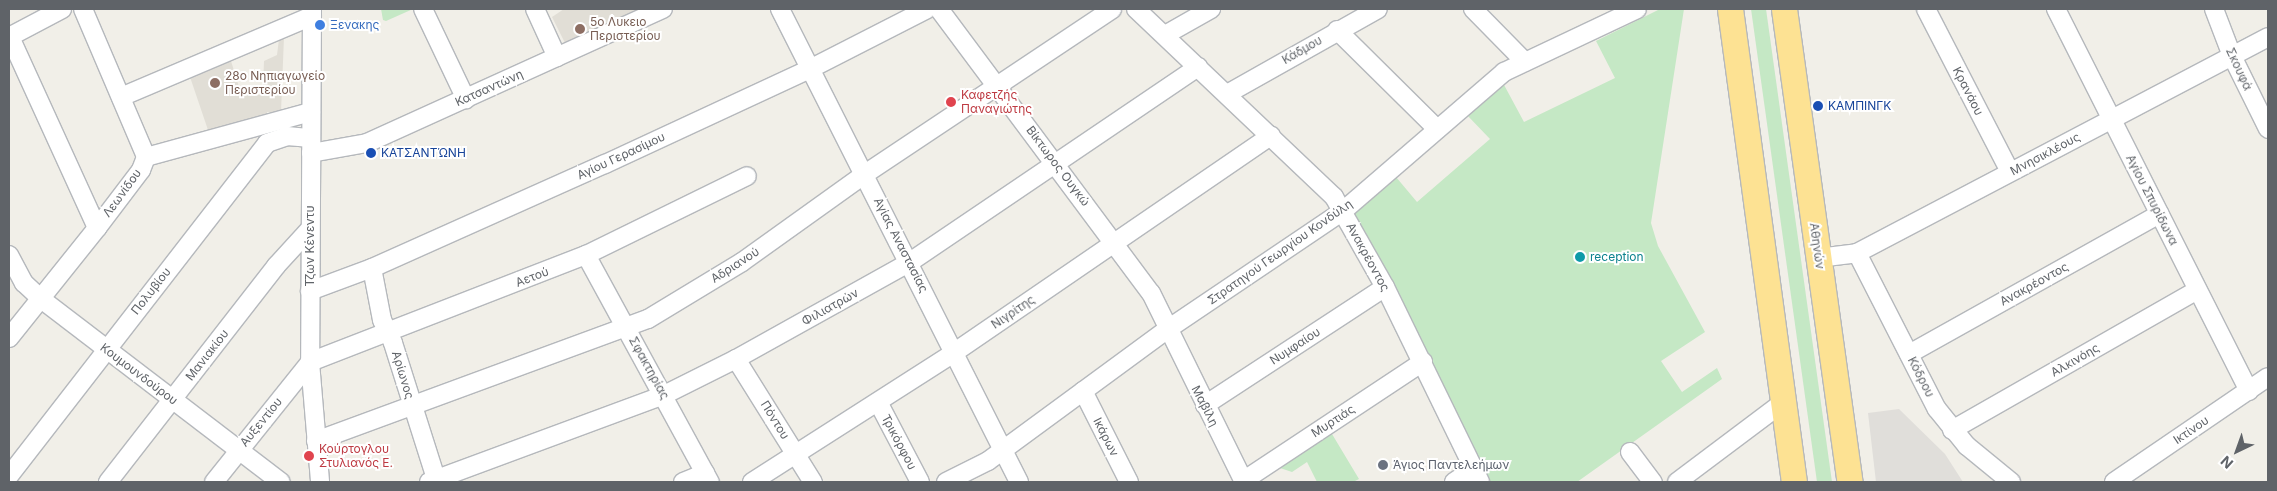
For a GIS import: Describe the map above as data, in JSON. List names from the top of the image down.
{
  "streets": {
    "highway": ["Αθηνών"],
    "street": [
      "Κάδμου",
      "Σκουφά",
      "Κατσαντώνη",
      "Κρανάου",
      "Μνησικλέους",
      "Αγίου Γερασίμου",
      "Βίκτωρος Ουγκώ",
      "Λεωνίδου",
      "Αγίου Σπυρίδωνα",
      "Αγίας Αναστασίας",
      "Τζων Κένεντυ",
      "Στρατηγού Γεωργίου Κονδύλη",
      "Ανακρέοντος",
      "Αδριανού",
      "Αετού",
      "Πολυβίου",
      "Φιλιατρών",
      "Νιγρίτης",
      "Νυμφαίου",
      "Μανιακίου",
      "Αλκινόης",
      "Σφακτηρίας",
      "Κουμουνδούρου",
      "Αρίωνος",
      "Κόδρου",
      "Μαβίλη",
      "Πόντου",
      "Μυρτιάς",
      "Αυξεντίου",
      "Ικτίνου",
      "Ικάρων",
      "Τρικόρφου"
    ]
  },
  "crossings": [
    ["Κάδμου", "Ανακρέοντος"],
    ["Σκουφά", "Μνησικλέους"],
    ["Κατσαντώνη", "Τζων Κένεντυ"],
    ["Κατσαντώνη", "Πολυβίου"],
    ["Κρανάου", "Μνησικλέους"],
    ["Μνησικλέους", "Αγίου Σπυρίδωνα"],
    ["Μνησικλέους", "Αθηνών"],
    ["Μνησικλέους", "Κόδρου"],
    ["Αγίου Γερασίμου", "Αγίας Αναστασίας"],
    ["Αγίου Γερασίμου", "Τζων Κένεντυ"],
    ["Αγίου Γερασίμου", "Αρίωνος"],
    ["Βίκτωρος Ουγκώ", "Στρατηγού Γεωργίου Κονδύλη"],
    ["Βίκτωρος Ουγκώ", "Αδριανού"],
    ["Βίκτωρος Ουγκώ", "Φιλιατρών"],
    ["Βίκτωρος Ουγκώ", "Νιγρίτης"],
    ["Βίκτωρος Ουγκώ", "Μαβίλη"],
    ["Λεωνίδου", "Τζων Κένεντυ"],
    ["Λεωνίδου", "Κουμουνδούρου"],
    ["Αγίου Σπυρίδωνα", "Ανακρέοντος"],
    ["Αγίου Σπυρίδωνα", "Αλκινόης"],
    ["Αγίου Σπυρίδωνα", "Ικτίνου"],
    ["Αγίας Αναστασίας", "Στρατηγού Γεωργίου Κονδύλη"],
    ["Αγίας Αναστασίας", "Αδριανού"],
    ["Αγίας Αναστασίας", "Φιλιατρών"],
    ["Αγίας Αναστασίας", "Νιγρίτης"],
    ["Τζων Κένεντυ", "Αδριανού"],
    ["Τζων Κένεντυ", "Αετού"],
    ["Τζων Κένεντυ", "Πολυβίου"],
    ["Τζων Κένεντυ", "Μανιακίου"],
    ["Τζων Κένεντυ", "Αυξεντίου"],
    ["Στρατηγού Γεωργίου Κονδύλη", "Ανακρέοντος"],
    ["Στρατηγού Γεωργίου Κονδύλη", "Μαβίλη"],
    ["Στρατηγού Γεωργίου Κονδύλη", "Ικάρων"],
    ["Ανακρέοντος", "Φιλιατρών"],
    ["Ανακρέοντος", "Νιγρίτης"],
    ["Ανακρέοντος", "Νυμφαίου"],
    ["Ανακρέοντος", "Κόδρου"],
    ["Ανακρέοντος", "Μυρτιάς"],
    ["Αδριανού", "Σφακτηρίας"],
    ["Αδριανού", "Αρίωνος"],
    ["Αετού", "Σφακτηρίας"],
    ["Αετού", "Αρίωνος"],
    ["Αετού", "Αυξεντίου"],
    ["Πολυβίου", "Κουμουνδούρου"],
    ["Φιλιατρών", "Σφακτηρίας"],
    ["Φιλιατρών", "Αρίωνος"],
    ["Φιλιατρών", "Πόντου"],
    ["Νιγρίτης", "Πόντου"],
    ["Νιγρίτης", "Τρικόρφου"],
    ["Νυμφαίου", "Μαβίλη"],
    ["Μανιακίου", "Κουμουνδούρου"],
    ["Αλκινόης", "Κόδρου"],
    ["Κουμουνδούρου", "Αυξεντίου"],
    ["Μαβίλη", "Μυρτιάς"]
  ],
  "places": [
    "Ξενακης",
    "5ο Λυκειο Περιστερίου",
    "28ο Νηπιαγωγείο Περιστερίου",
    "Καφετζής Παναγιώτης",
    "ΚΑΜΠΙΝΓΚ",
    "ΚΑΤΣΑΝΤΏΝΗ",
    "reception",
    "Κούρτογλου Στυλιανός Ε.",
    "Άγιος Παντελεήμων"
  ],
  "north": "bottom left"
}
